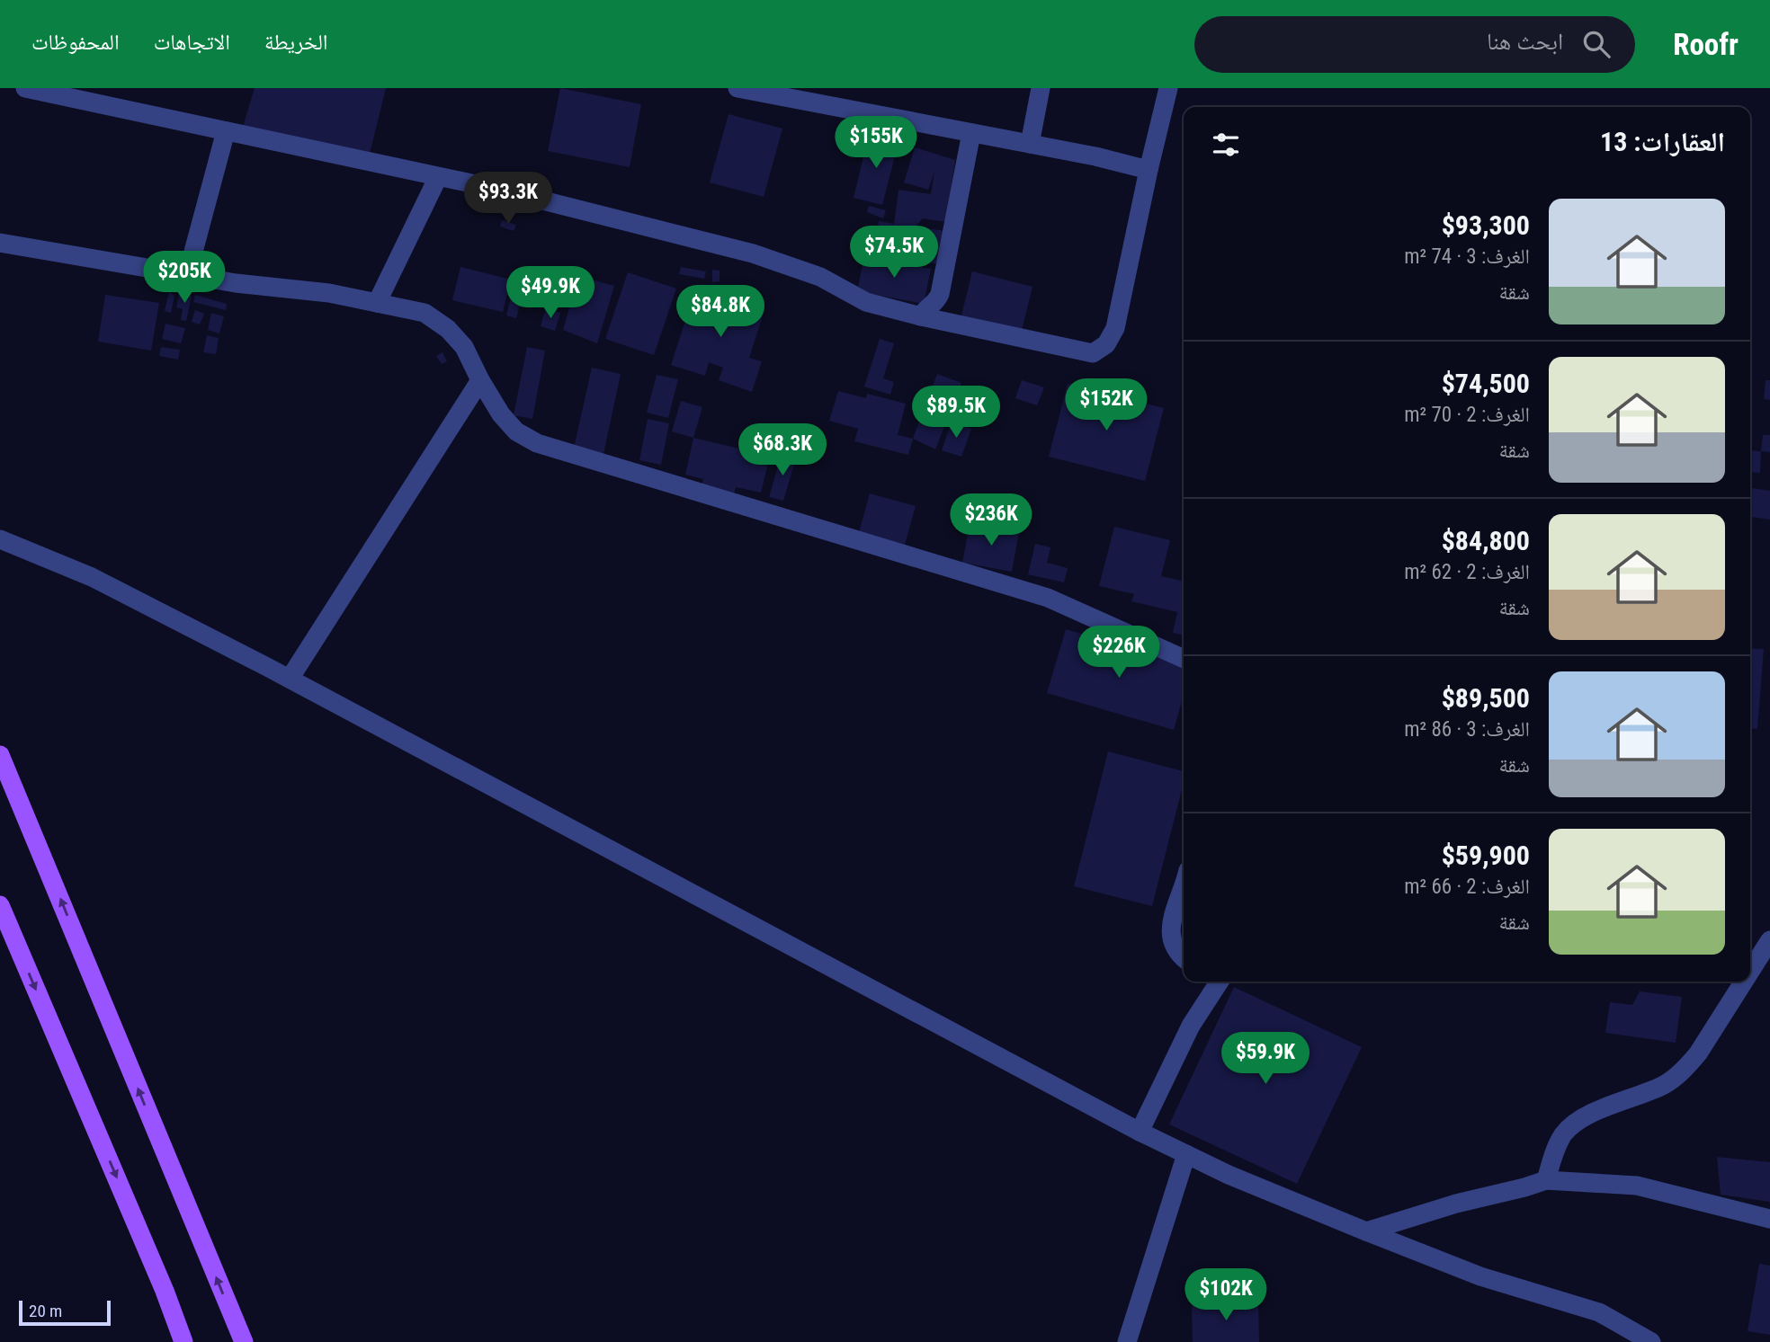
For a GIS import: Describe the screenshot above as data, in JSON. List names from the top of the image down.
{
  "scale_bar": "20 m",
  "page": {
    "header": "Roofr",
    "search": "ابحث هنا",
    "nav": ["الخريطة", "الاتجاهات", "المحفوظات"],
    "heading": "العقارات: 13",
    "price": [
      "$155K",
      "$93.3K",
      "$74.5K",
      "$205K",
      "$49.9K",
      "$84.8K",
      "$152K",
      "$89.5K",
      "$68.3K",
      "$236K",
      "$226K",
      "$59.9K",
      "$102K"
    ],
    "list": [
      {
        "name": "$93,300",
        "note": "الغرف: 3 · 74 m² · شقة"
      },
      {
        "name": "$74,500",
        "note": "الغرف: 2 · 70 m² · شقة"
      },
      {
        "name": "$84,800",
        "note": "الغرف: 2 · 62 m² · شقة"
      },
      {
        "name": "$89,500",
        "note": "الغرف: 3 · 86 m² · شقة"
      },
      {
        "name": "$59,900",
        "note": "الغرف: 2 · 66 m² · شقة"
      }
    ],
    "scale": "20 m"
  }
}
